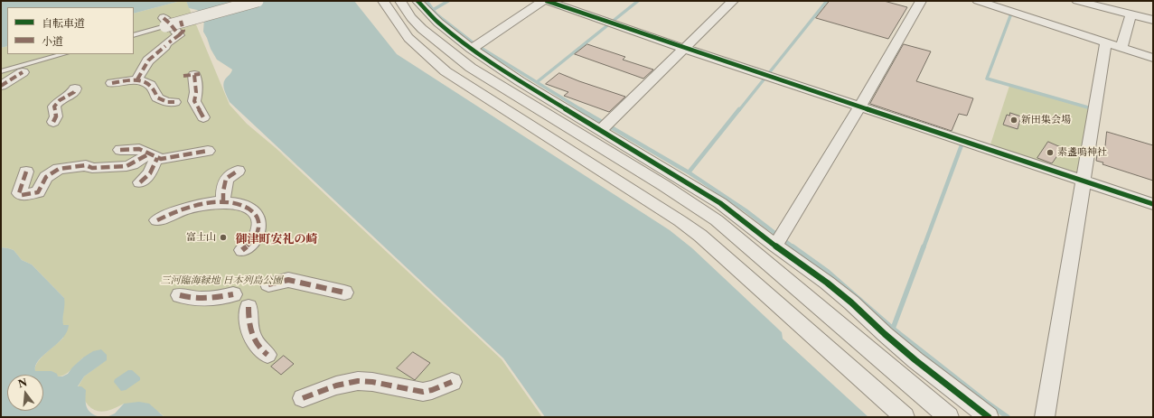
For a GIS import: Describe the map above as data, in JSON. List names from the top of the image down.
{
  "districts": ["御津町安礼の崎"],
  "parks": ["三河臨海緑地 日本列島公園"],
  "places": ["新田集会場", "素盞嗚神社", "富士山"],
  "legend": ["自転車道", "小道"],
  "north": "top"
}
